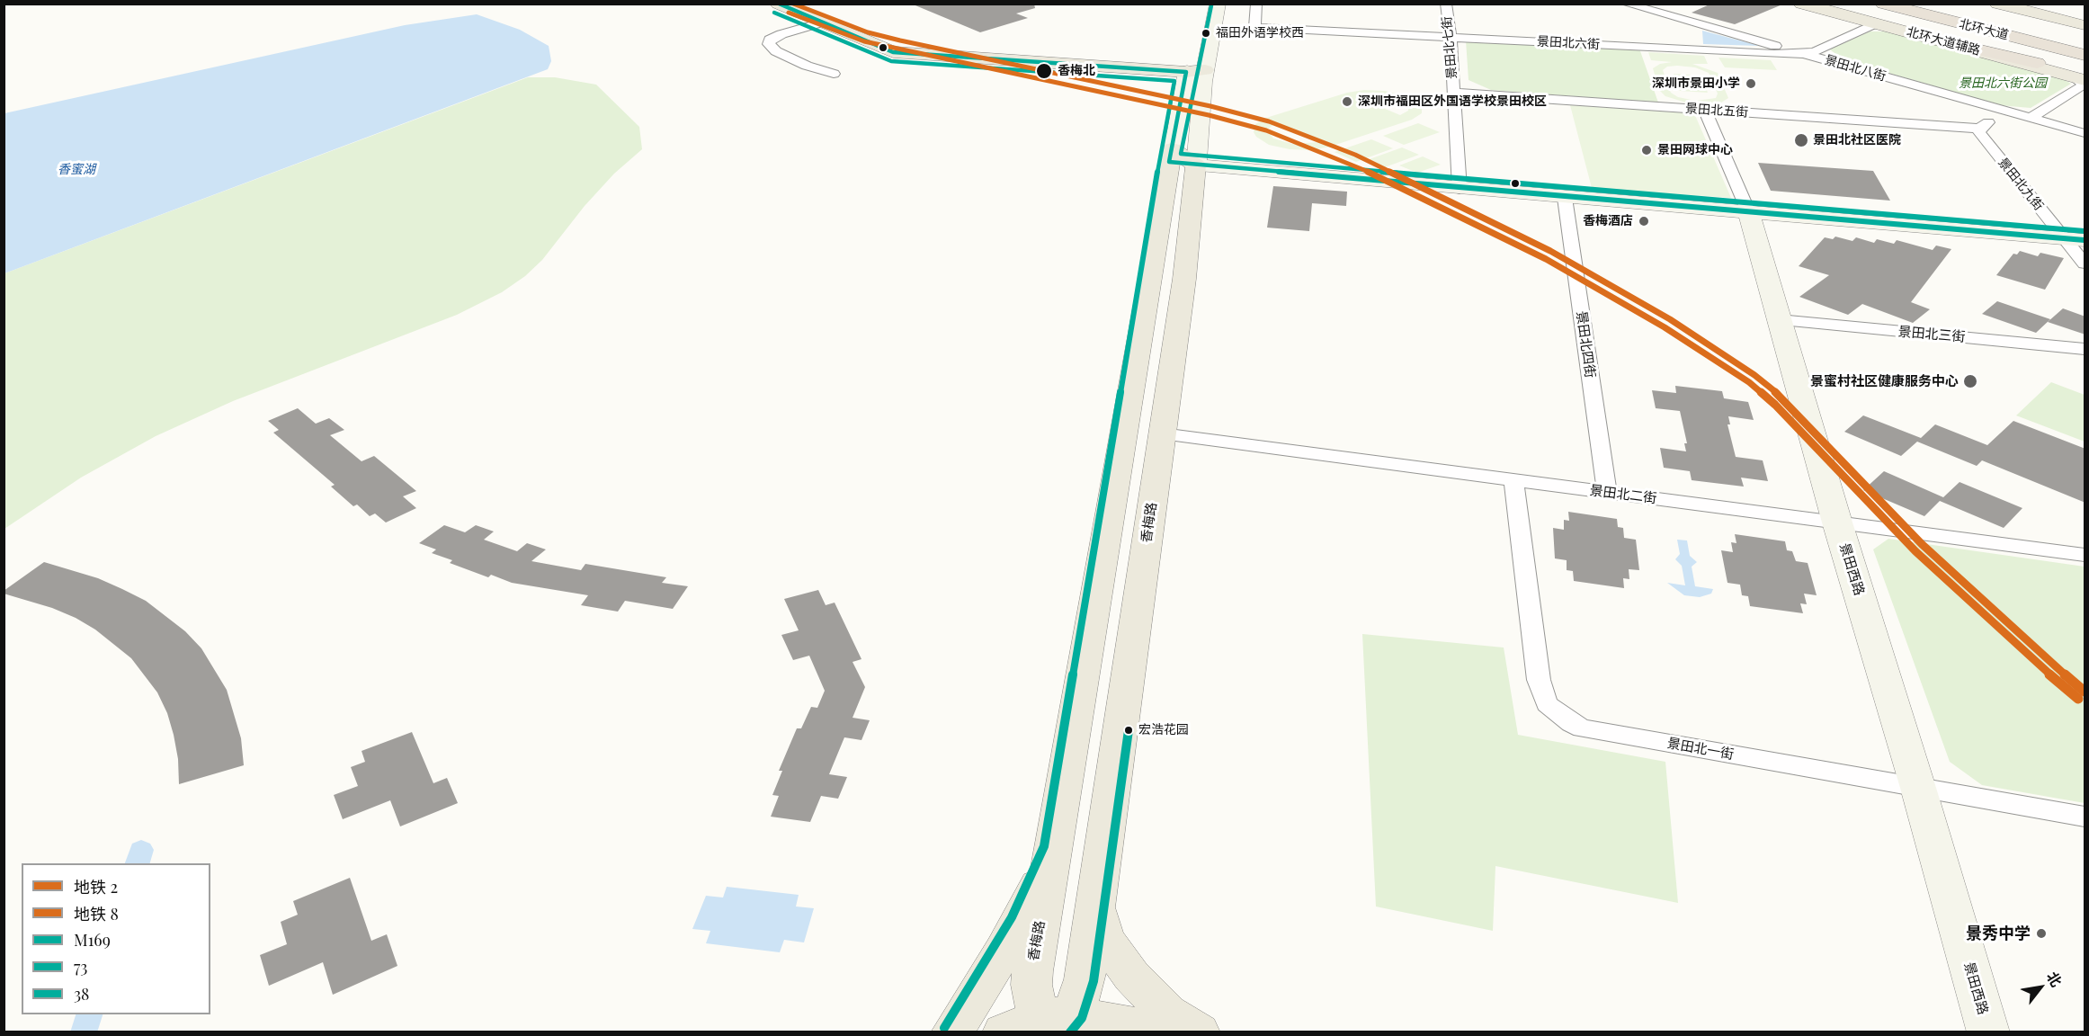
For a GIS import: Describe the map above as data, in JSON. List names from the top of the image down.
{
  "streets": {
    "highway": ["北环大道"],
    "main road": ["北环大道辅路", "香梅路"],
    "street": [
      "景田北六街",
      "景田北七街",
      "景田北八街",
      "景田北五街",
      "景田北九街",
      "景田北三街",
      "景田北四街",
      "景田北二街",
      "景田西路",
      "景田北一街"
    ]
  },
  "crossings": [
    ["北环大道辅路", "景田北六街"],
    ["景田北六街", "景田北七街"],
    ["景田北六街", "景田北八街"],
    ["景田北七街", "景田北五街"],
    ["景田北五街", "景田北九街"],
    ["景田北五街", "景田西路"],
    ["景田北三街", "景田西路"],
    ["景田北四街", "景田北二街"],
    ["景田北二街", "香梅路"],
    ["景田北二街", "景田西路"],
    ["景田北二街", "景田北一街"],
    ["景田西路", "景田北一街"]
  ],
  "water": ["香蜜湖"],
  "parks": ["景田北六街公园"],
  "places": [
    "福田外语学校西",
    "香梅北",
    "深圳市景田小学",
    "深圳市福田区外国语学校景田校区",
    "景田北社区医院",
    "景田网球中心",
    "香梅酒店",
    "景蜜村社区健康服务中心",
    "宏浩花园",
    "景秀中学"
  ],
  "lines": [
    "metro line 2",
    "transit line M169",
    "transit line 38",
    "metro line 8",
    "transit line 73"
  ],
  "legend": [
    "地铁 2",
    "地铁 8",
    "M169",
    "73",
    "38"
  ],
  "north": "top right"
}
